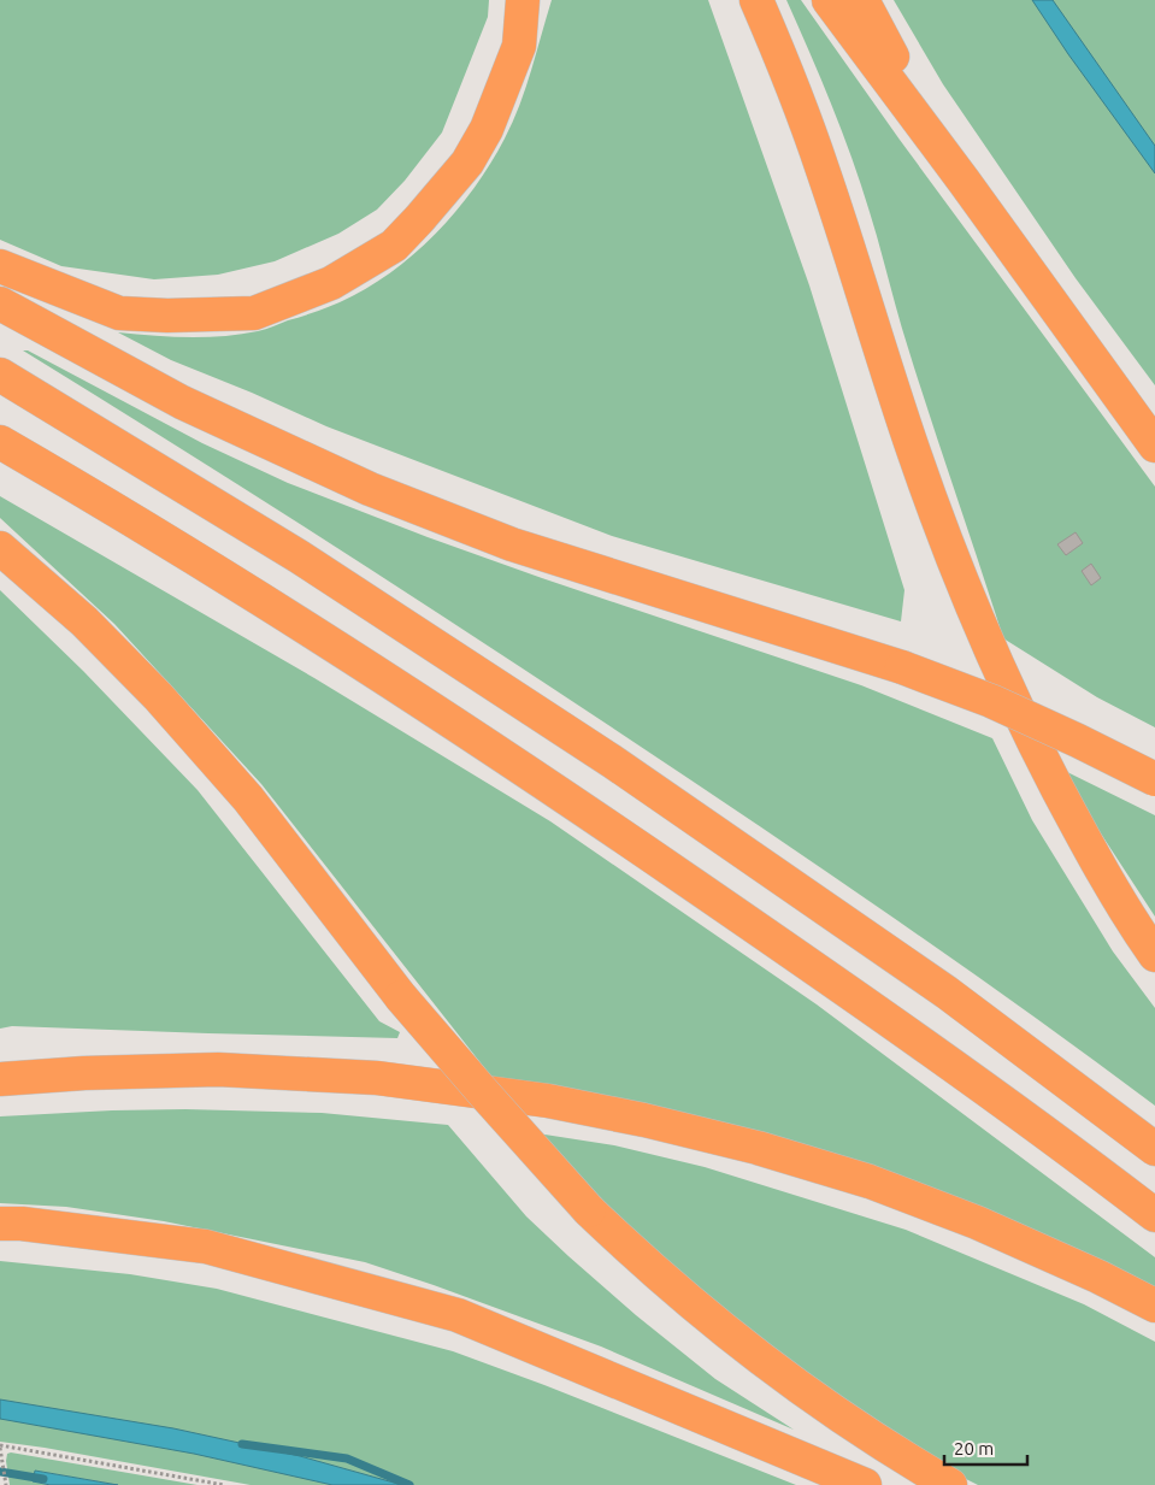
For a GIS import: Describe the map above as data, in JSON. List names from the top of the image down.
{
  "scale_bar": "20 m"
}
